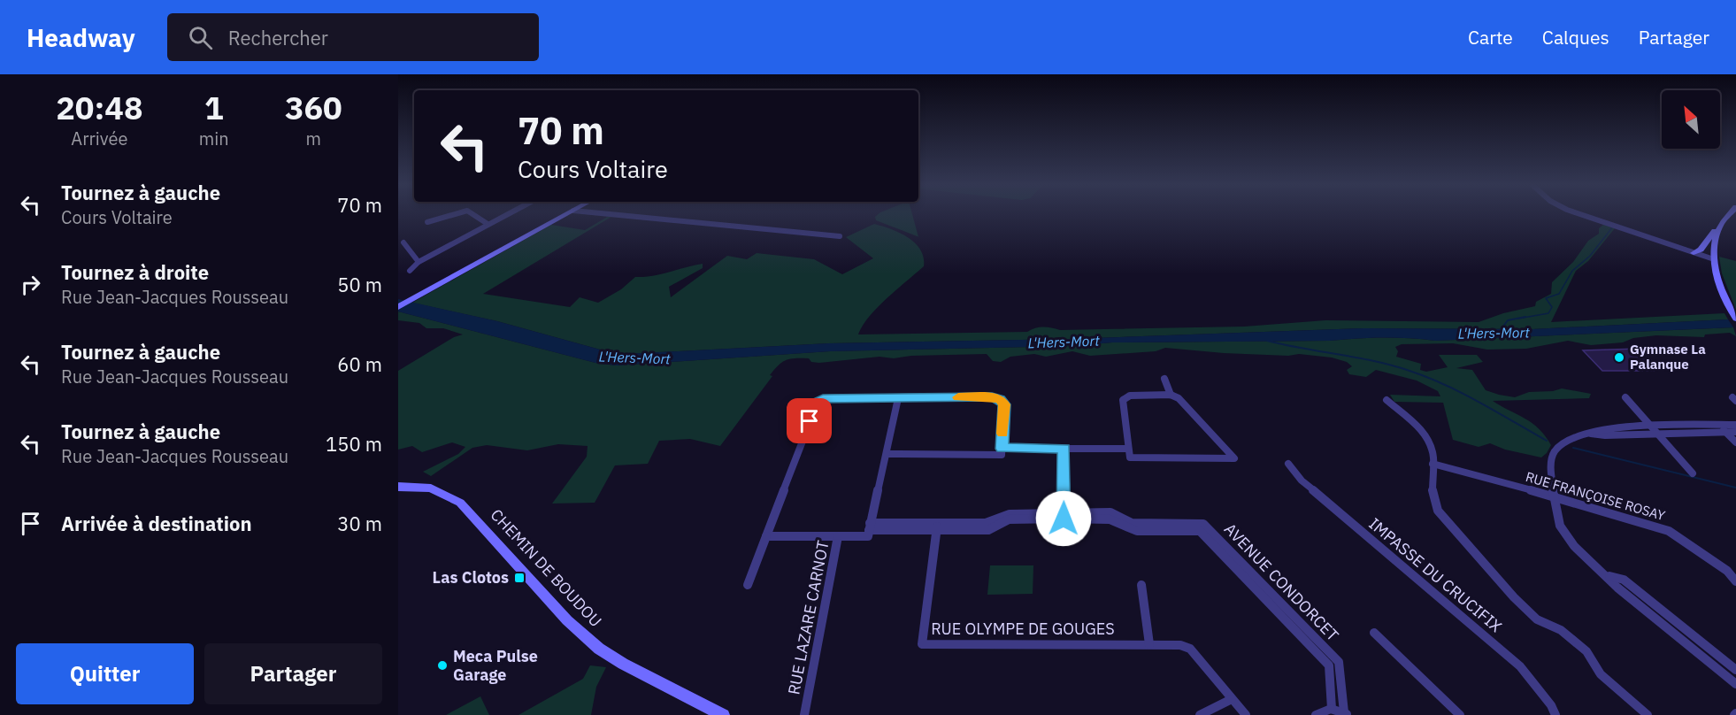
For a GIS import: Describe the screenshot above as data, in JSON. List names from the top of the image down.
{
  "streets": {
    "street": [
      "RUE FRANÇOISE ROSAY",
      "CHEMIN DE BOUDOU",
      "IMPASSE DU CRUCIFIX",
      "AVENUE CONDORCET",
      "RUE LAZARE CARNOT",
      "RUE OLYMPE DE GOUGES"
    ]
  },
  "crossings": [
    ["AVENUE CONDORCET", "RUE LAZARE CARNOT"],
    ["AVENUE CONDORCET", "RUE OLYMPE DE GOUGES"]
  ],
  "water": ["L'Hers-Mort"],
  "places": {
    "other": ["Gymnase La Palanque", "Meca Pulse Garage"],
    "transit": ["Las Clotos"]
  },
  "north": "top left",
  "page": {
    "header": "Headway",
    "search": "Rechercher",
    "nav": ["Carte", "Calques", "Partager"],
    "eta": [
      "20:48",
      "Arrivée",
      "1",
      "min",
      "360",
      "m"
    ],
    "turn": ["70 m", "Cours Voltaire"],
    "list": [
      {
        "name": "Tournez à gauche",
        "note": "Cours Voltaire",
        "value": "70 m"
      },
      {
        "name": "Tournez à droite",
        "note": "Rue Jean-Jacques Rousseau",
        "value": "50 m"
      },
      {
        "name": "Tournez à gauche",
        "note": "Rue Jean-Jacques Rousseau",
        "value": "60 m"
      },
      {
        "name": "Tournez à gauche",
        "note": "Rue Jean-Jacques Rousseau",
        "value": "150 m"
      },
      {
        "name": "Arrivée à destination",
        "value": "30 m"
      }
    ],
    "buttons": ["Quitter", "Partager"]
  }
}
